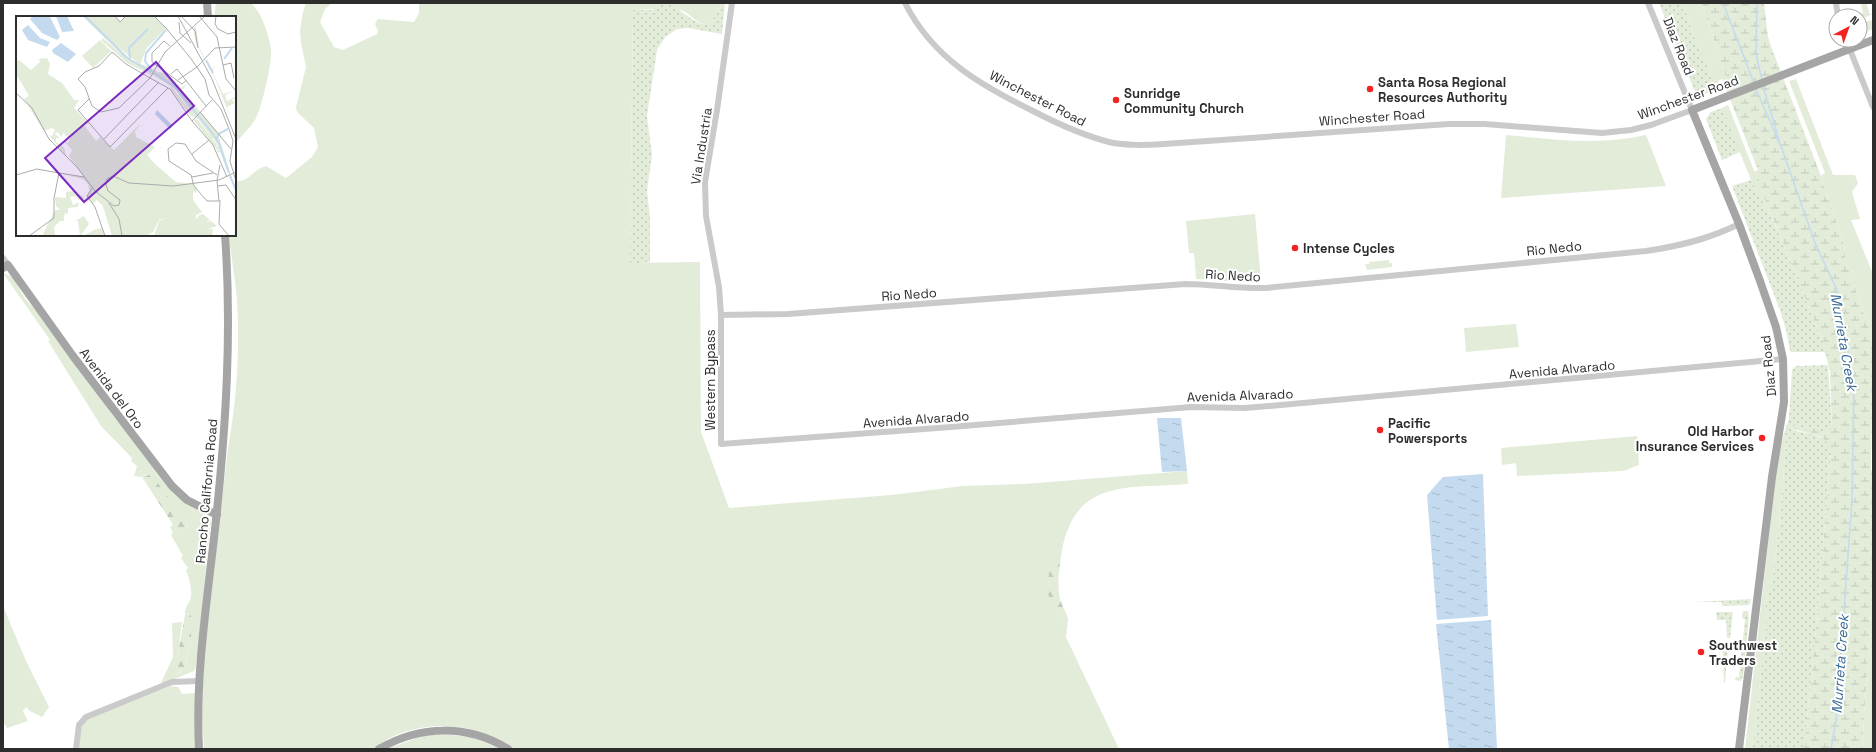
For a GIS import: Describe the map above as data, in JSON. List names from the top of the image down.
{
  "streets": {
    "main road": [
      "Diaz Road",
      "Winchester Road",
      "Avenida del Oro",
      "Rancho California Road"
    ],
    "street": [
      "Via Industria",
      "Rio Nedo",
      "Avenida Alvarado",
      "Western Bypass"
    ]
  },
  "crossings": [
    ["Diaz Road", "Winchester Road"],
    ["Diaz Road", "Rio Nedo"],
    ["Diaz Road", "Avenida Alvarado"],
    ["Via Industria", "Rio Nedo"],
    ["Via Industria", "Western Bypass"],
    ["Rio Nedo", "Western Bypass"],
    ["Avenida Alvarado", "Western Bypass"],
    ["Avenida del Oro", "Rancho California Road"]
  ],
  "water": ["Murrieta Creek"],
  "places": [
    "Santa Rosa Regional Resources Authority",
    "Sunridge Community Church",
    "Intense Cycles",
    "Pacific Powersports",
    "Old Harbor Insurance Services",
    "Southwest Traders"
  ],
  "north": "top right"
}
